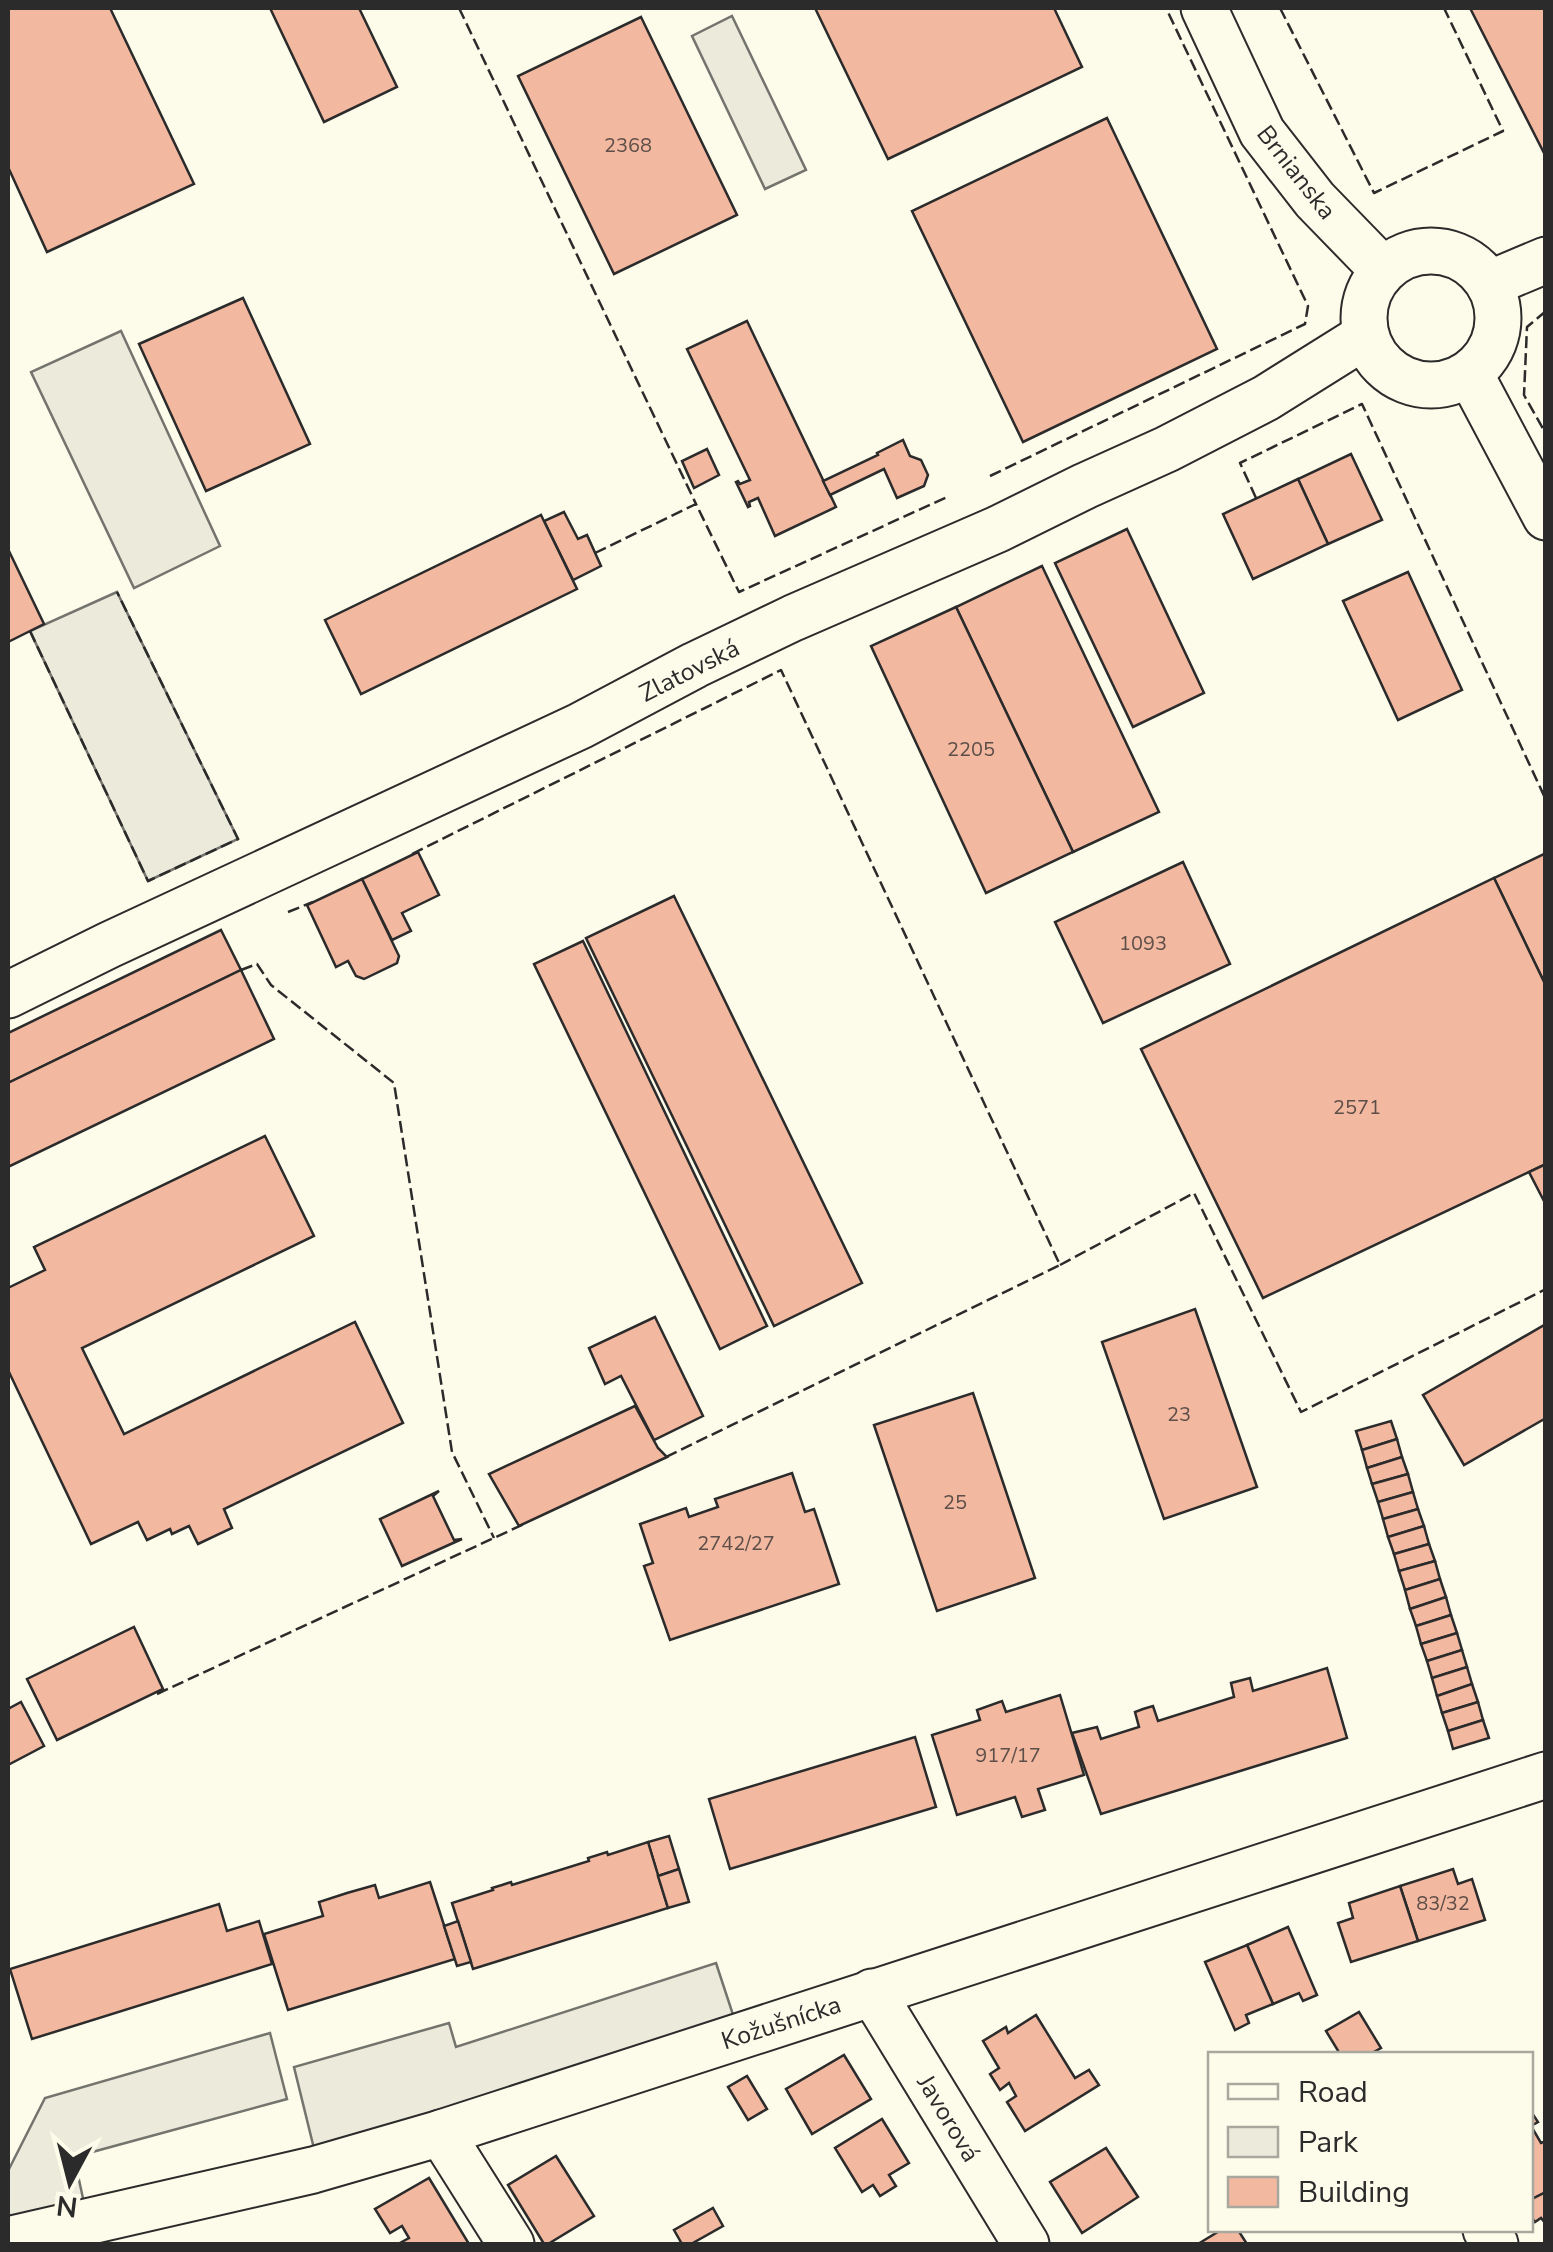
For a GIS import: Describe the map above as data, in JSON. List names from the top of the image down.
{
  "streets": {
    "street": [
      "Brnianska",
      "Zlatovská",
      "Kožušnícka",
      "Javorová"
    ]
  },
  "crossings": [
    ["Brnianska", "Zlatovská"],
    ["Kožušnícka", "Javorová"]
  ],
  "house_numbers": [
    "2368",
    "2205",
    "1093",
    "2571",
    "23",
    "25",
    "2742/27",
    "917/17",
    "83/32"
  ],
  "legend": ["Road", "Park", "Building"],
  "north": "bottom"
}
